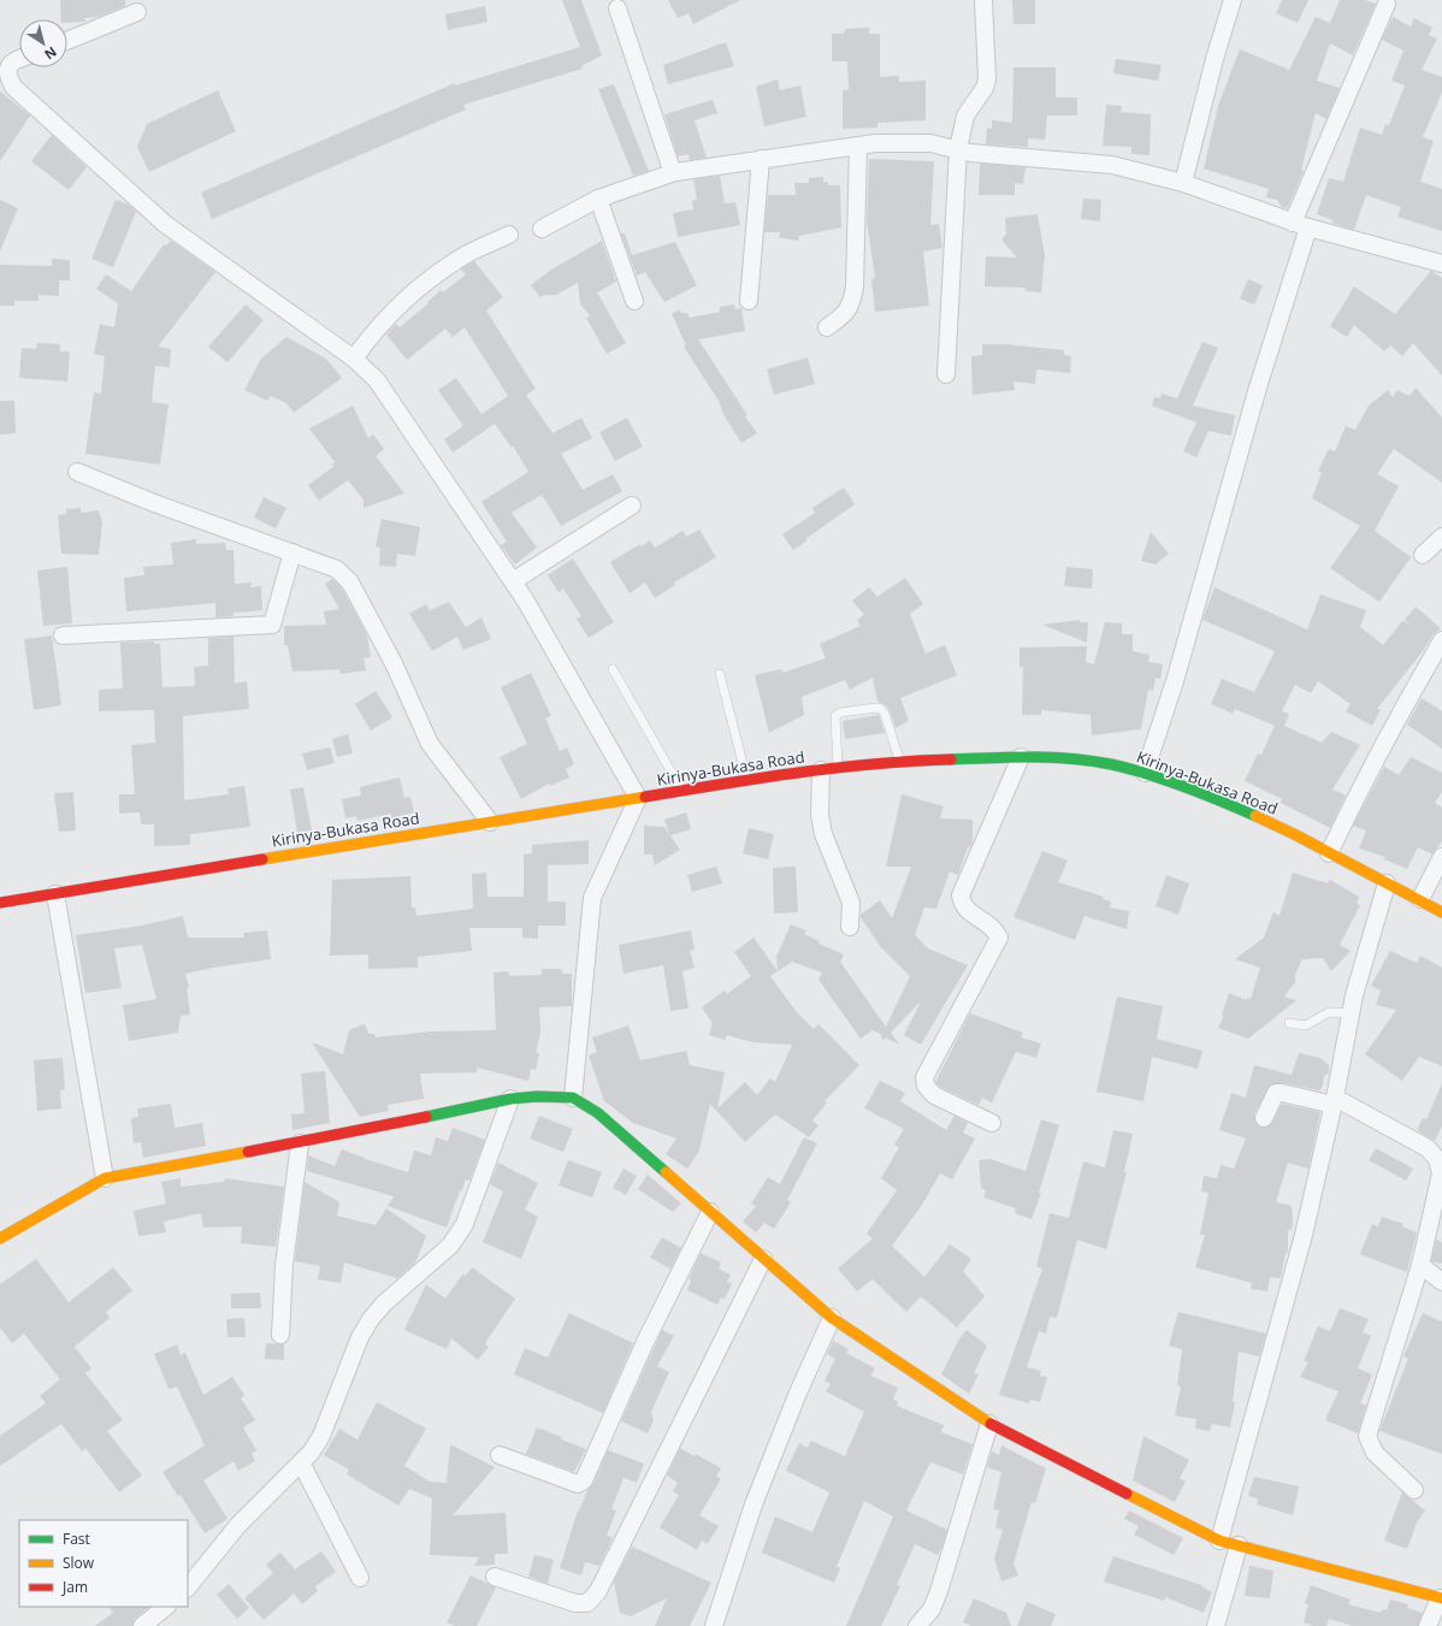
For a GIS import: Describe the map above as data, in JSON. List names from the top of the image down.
{
  "streets": {
    "street": ["Kirinya-Bukasa Road"]
  },
  "legend": ["Fast", "Slow", "Jam"],
  "north": "bottom right"
}
